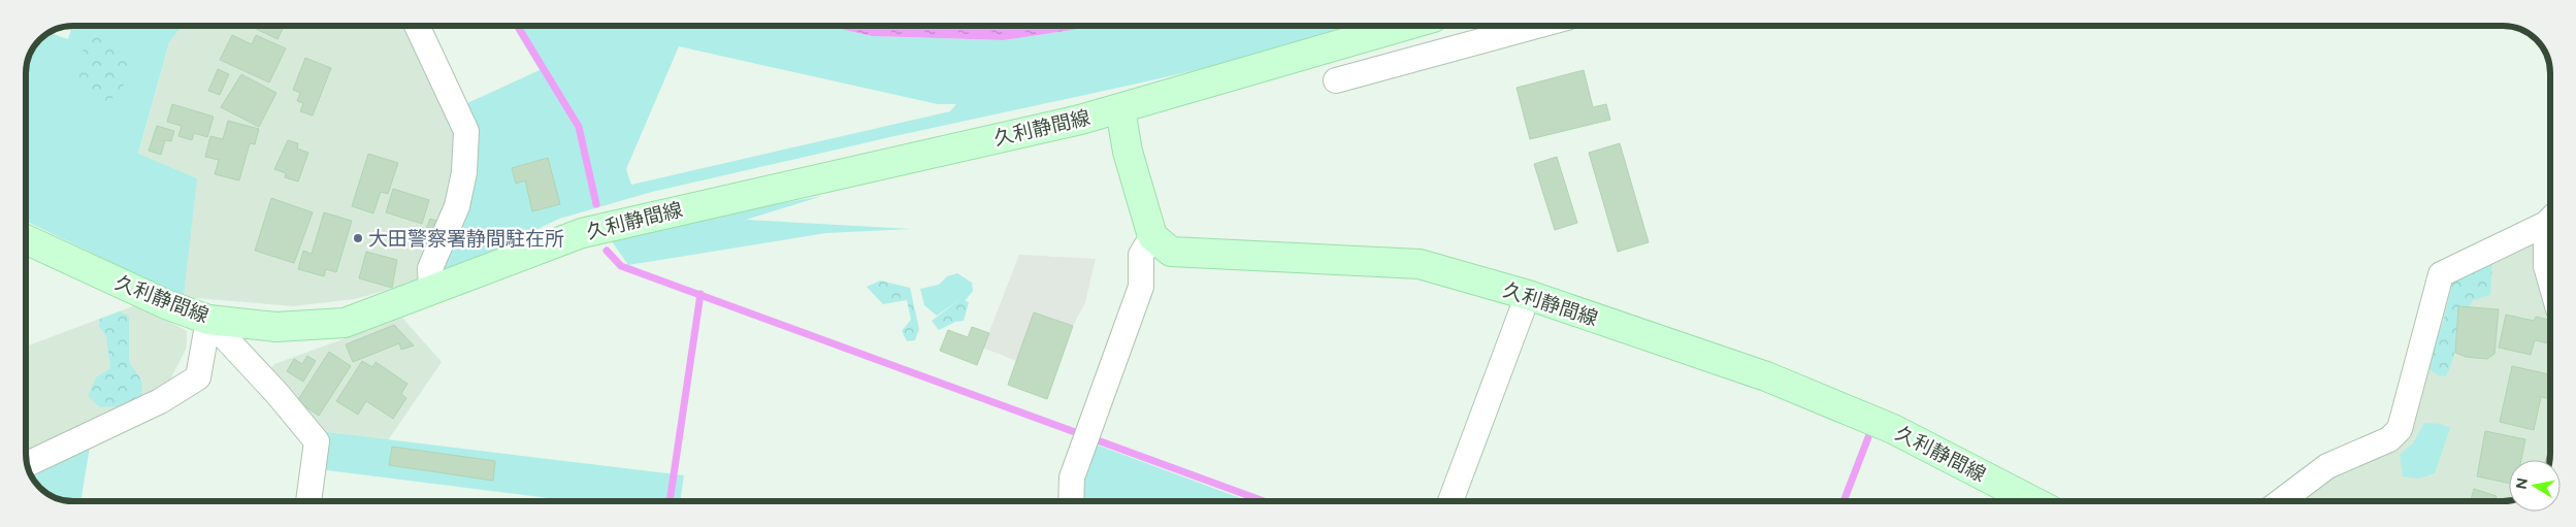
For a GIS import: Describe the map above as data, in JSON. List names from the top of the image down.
{
  "streets": {
    "main road": ["久利静間線"]
  },
  "places": ["大田警察署静間駐在所"],
  "north": "left"
}
